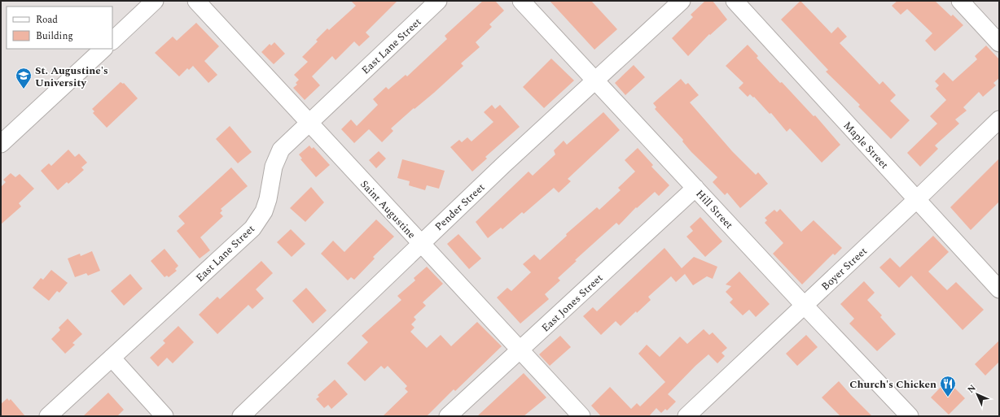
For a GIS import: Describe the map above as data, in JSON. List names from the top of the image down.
{
  "streets": {
    "street": [
      "East Lane Street",
      "Maple Street",
      "Pender Street",
      "Saint Augustine",
      "Hill Street",
      "Boyer Street",
      "East Jones Street"
    ]
  },
  "crossings": [
    ["East Lane Street", "Saint Augustine"],
    ["Maple Street", "Boyer Street"],
    ["Pender Street", "Saint Augustine"],
    ["Pender Street", "Hill Street"],
    ["Saint Augustine", "East Jones Street"],
    ["Hill Street", "Boyer Street"],
    ["Hill Street", "East Jones Street"]
  ],
  "places": {
    "school or university": ["St. Augustine's University"],
    "restaurant": ["Church's Chicken"]
  },
  "legend": ["Road", "Building"],
  "north": "top left"
}
